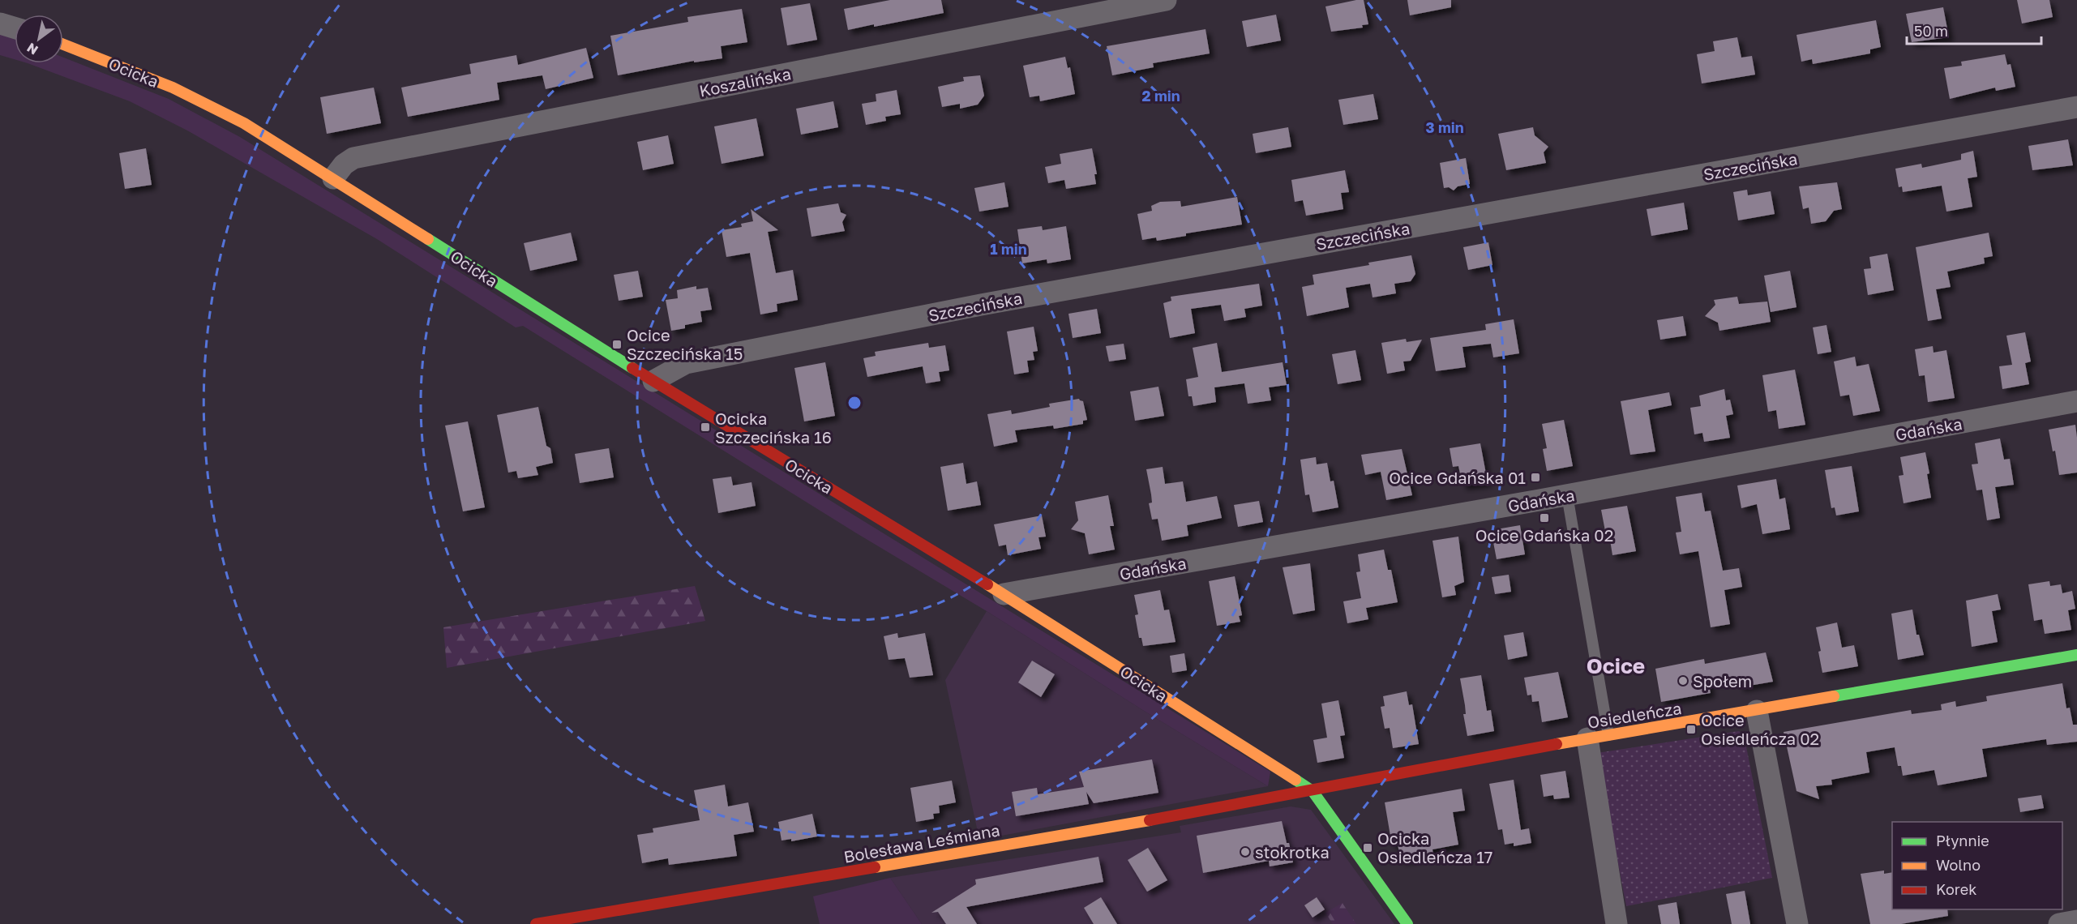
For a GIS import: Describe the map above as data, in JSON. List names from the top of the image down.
{
  "streets": {
    "street": [
      "Ocicka",
      "Koszalińska",
      "Szczecińska",
      "Gdańska",
      "Osiedleńcza",
      "Bolesława Leśmiana"
    ]
  },
  "crossings": [
    ["Ocicka", "Koszalińska"],
    ["Ocicka", "Szczecińska"],
    ["Ocicka", "Gdańska"],
    ["Ocicka", "Osiedleńcza"],
    ["Ocicka", "Bolesława Leśmiana"],
    ["Osiedleńcza", "Bolesława Leśmiana"]
  ],
  "districts": ["Ocice"],
  "places": {
    "transit": [
      "Ocice Szczecińska 15",
      "Ocicka Szczecińska 16",
      "Ocice Gdańska 01",
      "Ocice Gdańska 02",
      "Ocice Osiedleńcza 02",
      "Ocicka Osiedleńcza 17"
    ],
    "other": ["Społem", "stokrotka"]
  },
  "legend": ["Płynnie", "Wolno", "Korek"],
  "scale_bar": "50 m",
  "north": "bottom left",
  "rings": ["2 min", "3 min", "1 min"]
}
